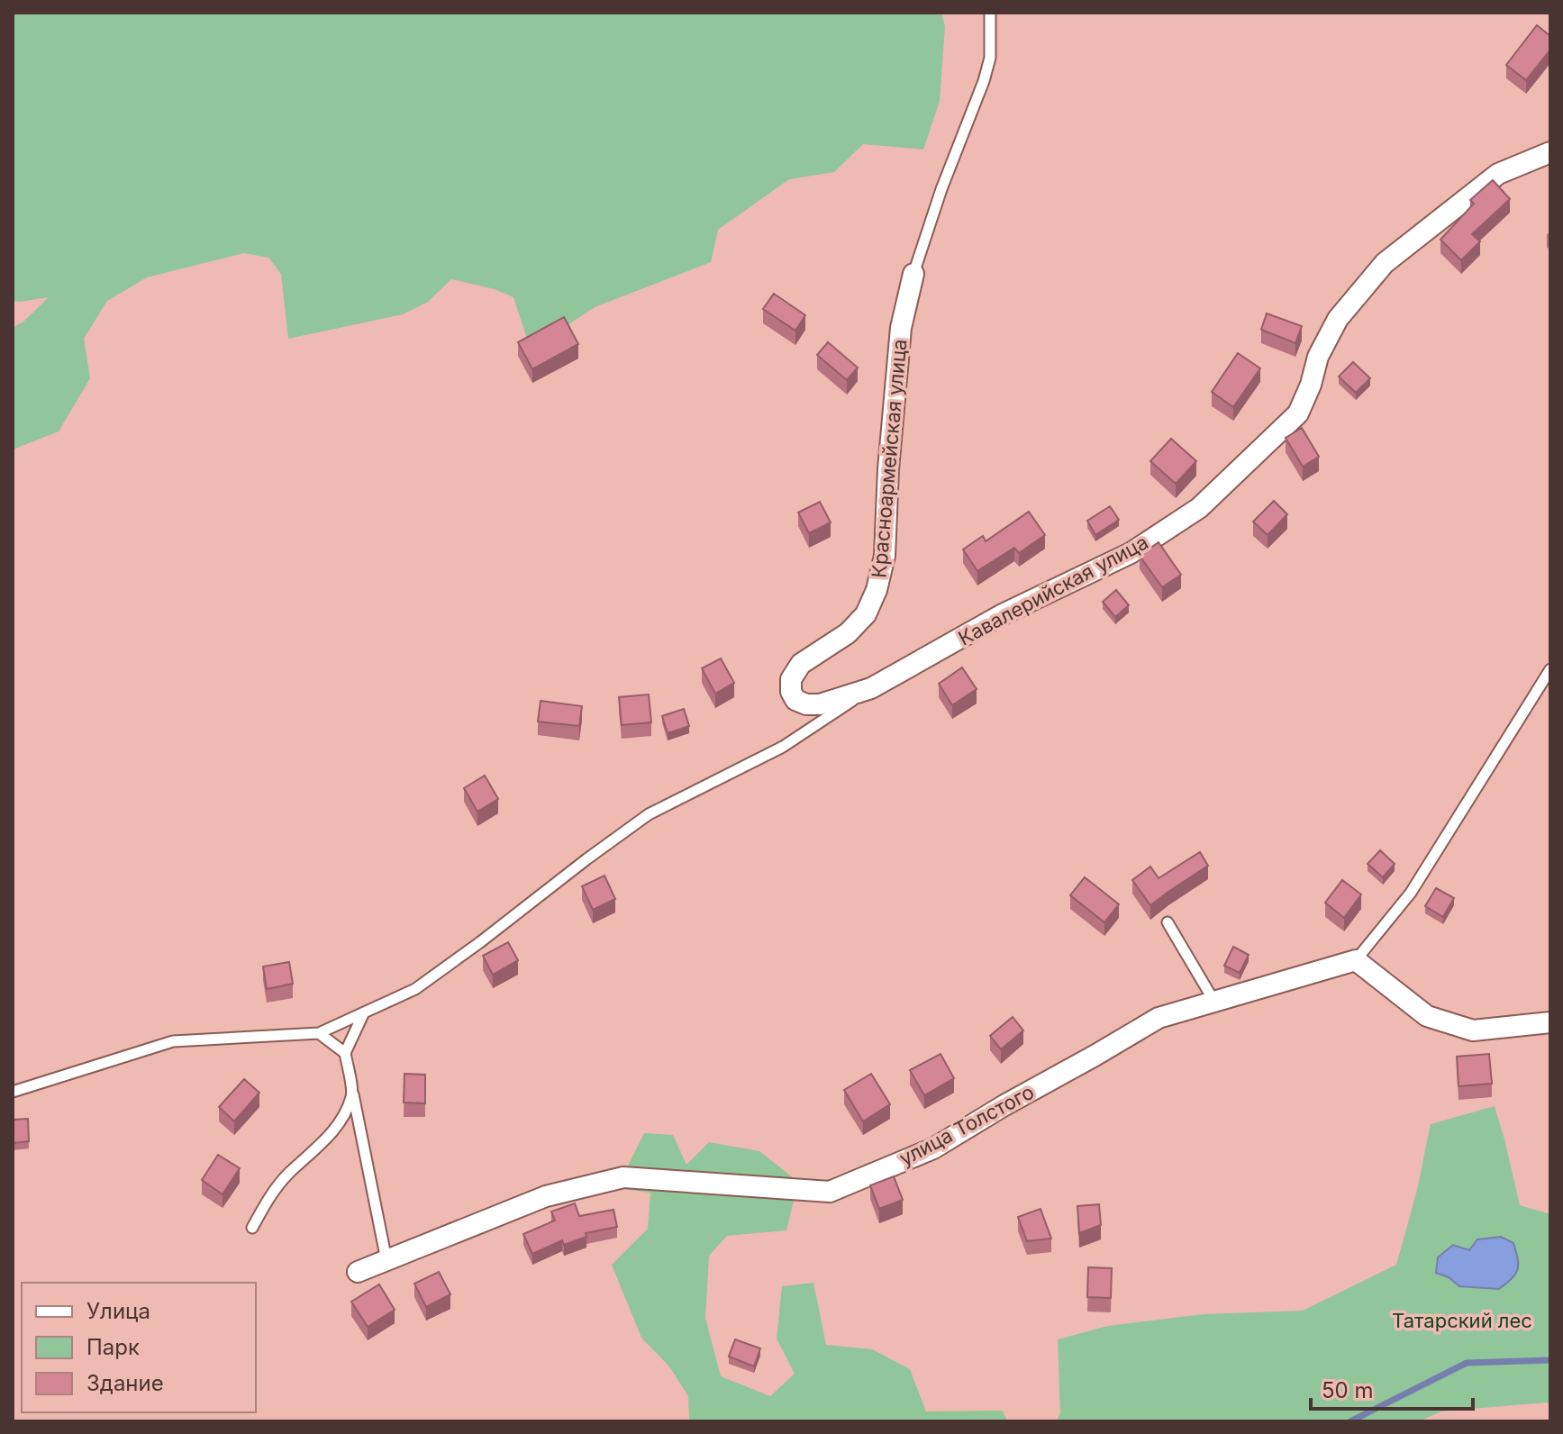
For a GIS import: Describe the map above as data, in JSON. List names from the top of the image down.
{
  "streets": {
    "street": ["Красноармейская улица", "Кавалерийская улица", "улица Толстого"]
  },
  "crossings": [
    ["Красноармейская улица", "Кавалерийская улица"]
  ],
  "parks": ["Татарский лес"],
  "legend": ["Улица", "Парк", "Здание"],
  "scale_bar": "50 m"
}
